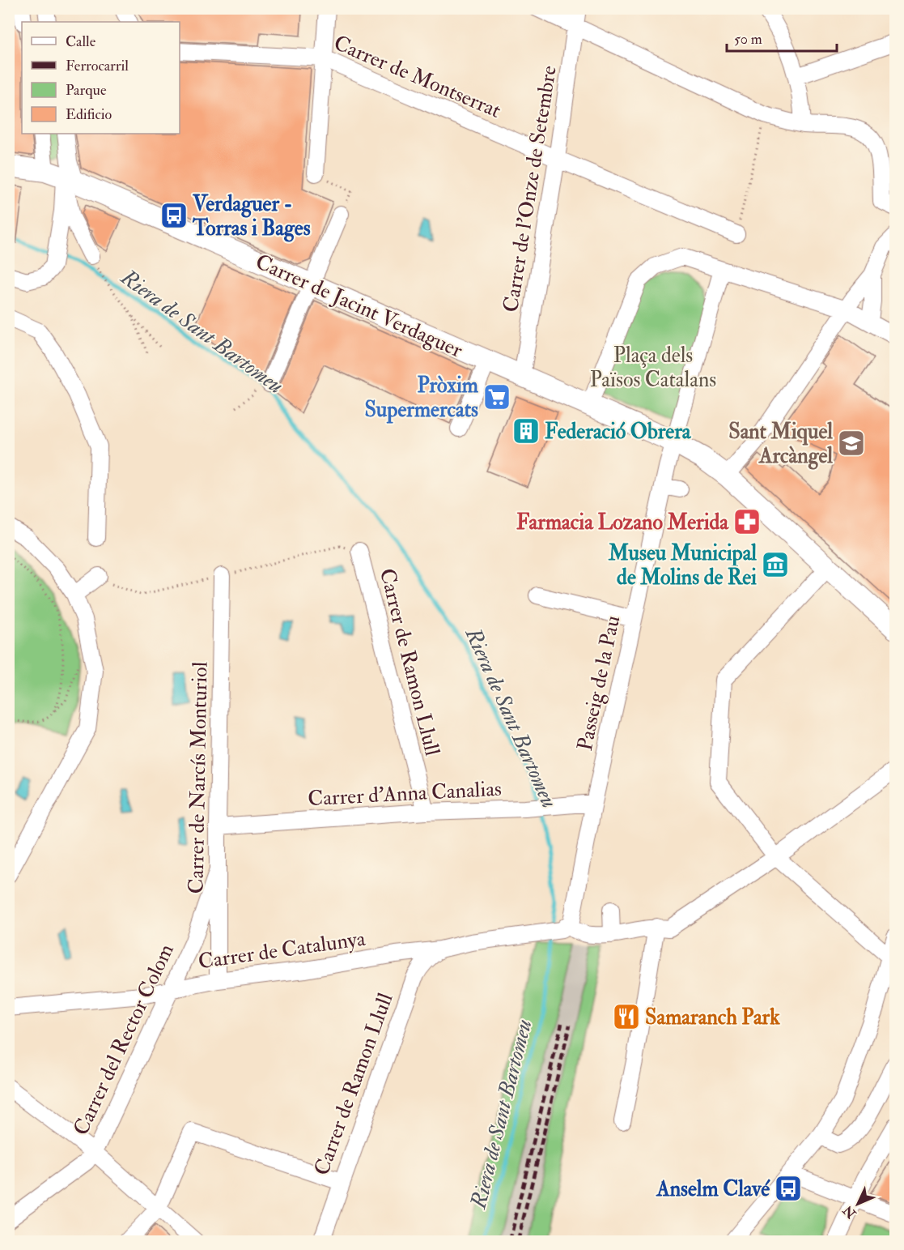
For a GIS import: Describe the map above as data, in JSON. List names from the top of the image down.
{
  "streets": {
    "main road": ["Carrer de Jacint Verdaguer"],
    "street": [
      "Carrer de Montserrat",
      "Carrer de l'Onze de Setembre",
      "Carrer de Ramon Llull",
      "Passeig de la Pau",
      "Carrer de Narcís Monturiol",
      "Carrer d'Anna Canalias",
      "Carrer de Catalunya",
      "Carrer del Rector Colom"
    ]
  },
  "crossings": [
    ["Carrer de Montserrat", "Carrer de l'Onze de Setembre"],
    ["Carrer de l'Onze de Setembre", "Carrer de Jacint Verdaguer"],
    ["Carrer de Jacint Verdaguer", "Passeig de la Pau"],
    ["Carrer de Ramon Llull", "Carrer d'Anna Canalias"],
    ["Carrer de Ramon Llull", "Carrer de Catalunya"],
    ["Passeig de la Pau", "Carrer d'Anna Canalias"],
    ["Passeig de la Pau", "Carrer de Catalunya"],
    ["Carrer de Narcís Monturiol", "Carrer d'Anna Canalias"],
    ["Carrer de Narcís Monturiol", "Carrer de Catalunya"],
    ["Carrer de Narcís Monturiol", "Carrer del Rector Colom"],
    ["Carrer de Catalunya", "Carrer del Rector Colom"]
  ],
  "water": ["Riera de Sant Bartomeu"],
  "parks": ["Plaça dels Països Catalans"],
  "places": {
    "bus stop": ["Verdaguer - Torras i Bages", "Anselm Clavé"],
    "supermarket": ["Pròxim Supermercats"],
    "building": ["Federació Obrera"],
    "school or university": ["Sant Miquel Arcàngel"],
    "pharmacy": ["Farmacia Lozano Merida"],
    "museum": ["Museu Municipal de Molins de Rei"],
    "restaurant": ["Samaranch Park"]
  },
  "legend": [
    "Calle",
    "Ferrocarril",
    "Parque",
    "Edificio"
  ],
  "scale_bar": "50 m",
  "north": "bottom left"
}
